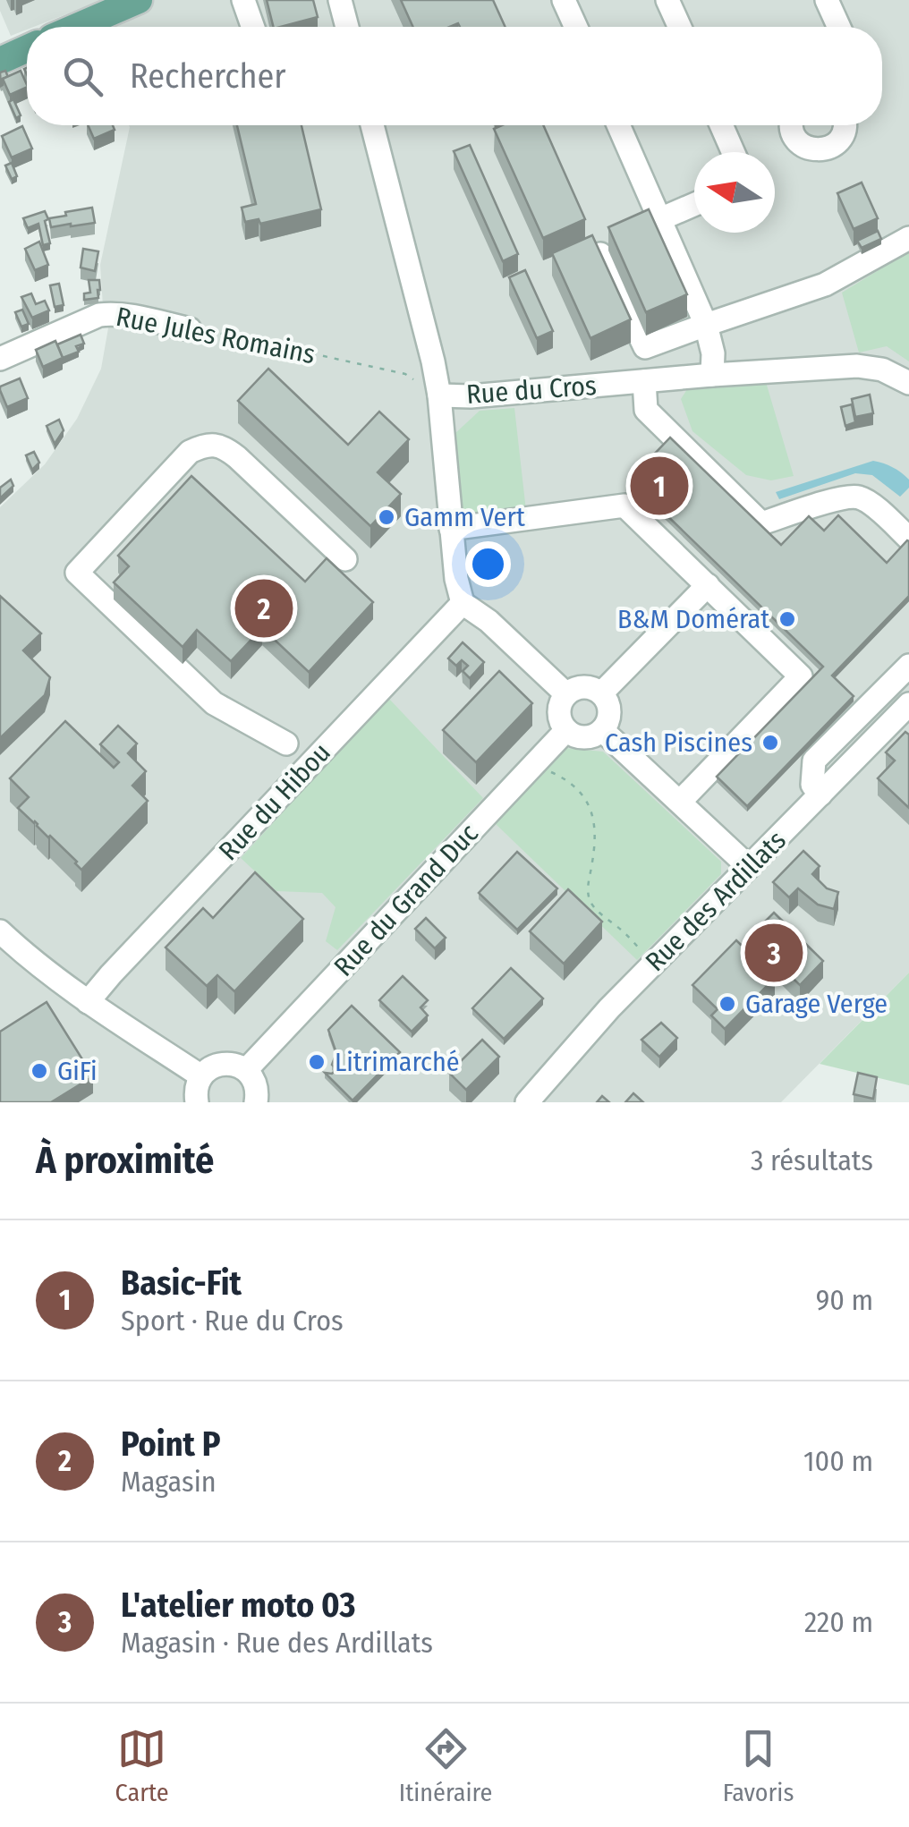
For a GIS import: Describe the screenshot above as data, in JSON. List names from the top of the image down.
{
  "streets": {
    "street": [
      "Rue Jules Romains",
      "Rue du Cros",
      "Rue du Hibou",
      "Rue du Grand Duc",
      "Rue des Ardillats"
    ]
  },
  "places": [
    "Gamm Vert",
    "B&M Domérat",
    "Cash Piscines",
    "Garage Verge",
    "Litrimarché",
    "GiFi"
  ],
  "north": "left",
  "page": {
    "search": "Rechercher",
    "pins": ["1", "2", "3"],
    "heading": ["À proximité", "3 résultats"],
    "list": [
      {
        "mark": "1",
        "name": "Basic-Fit",
        "note": "Sport · Rue du Cros",
        "value": "90 m"
      },
      {
        "mark": "2",
        "name": "Point P",
        "note": "Magasin",
        "value": "100 m"
      },
      {
        "mark": "3",
        "name": "L'atelier moto 03",
        "note": "Magasin · Rue des Ardillats",
        "value": "220 m"
      }
    ],
    "nav": ["Carte", "Itinéraire", "Favoris"]
  }
}
